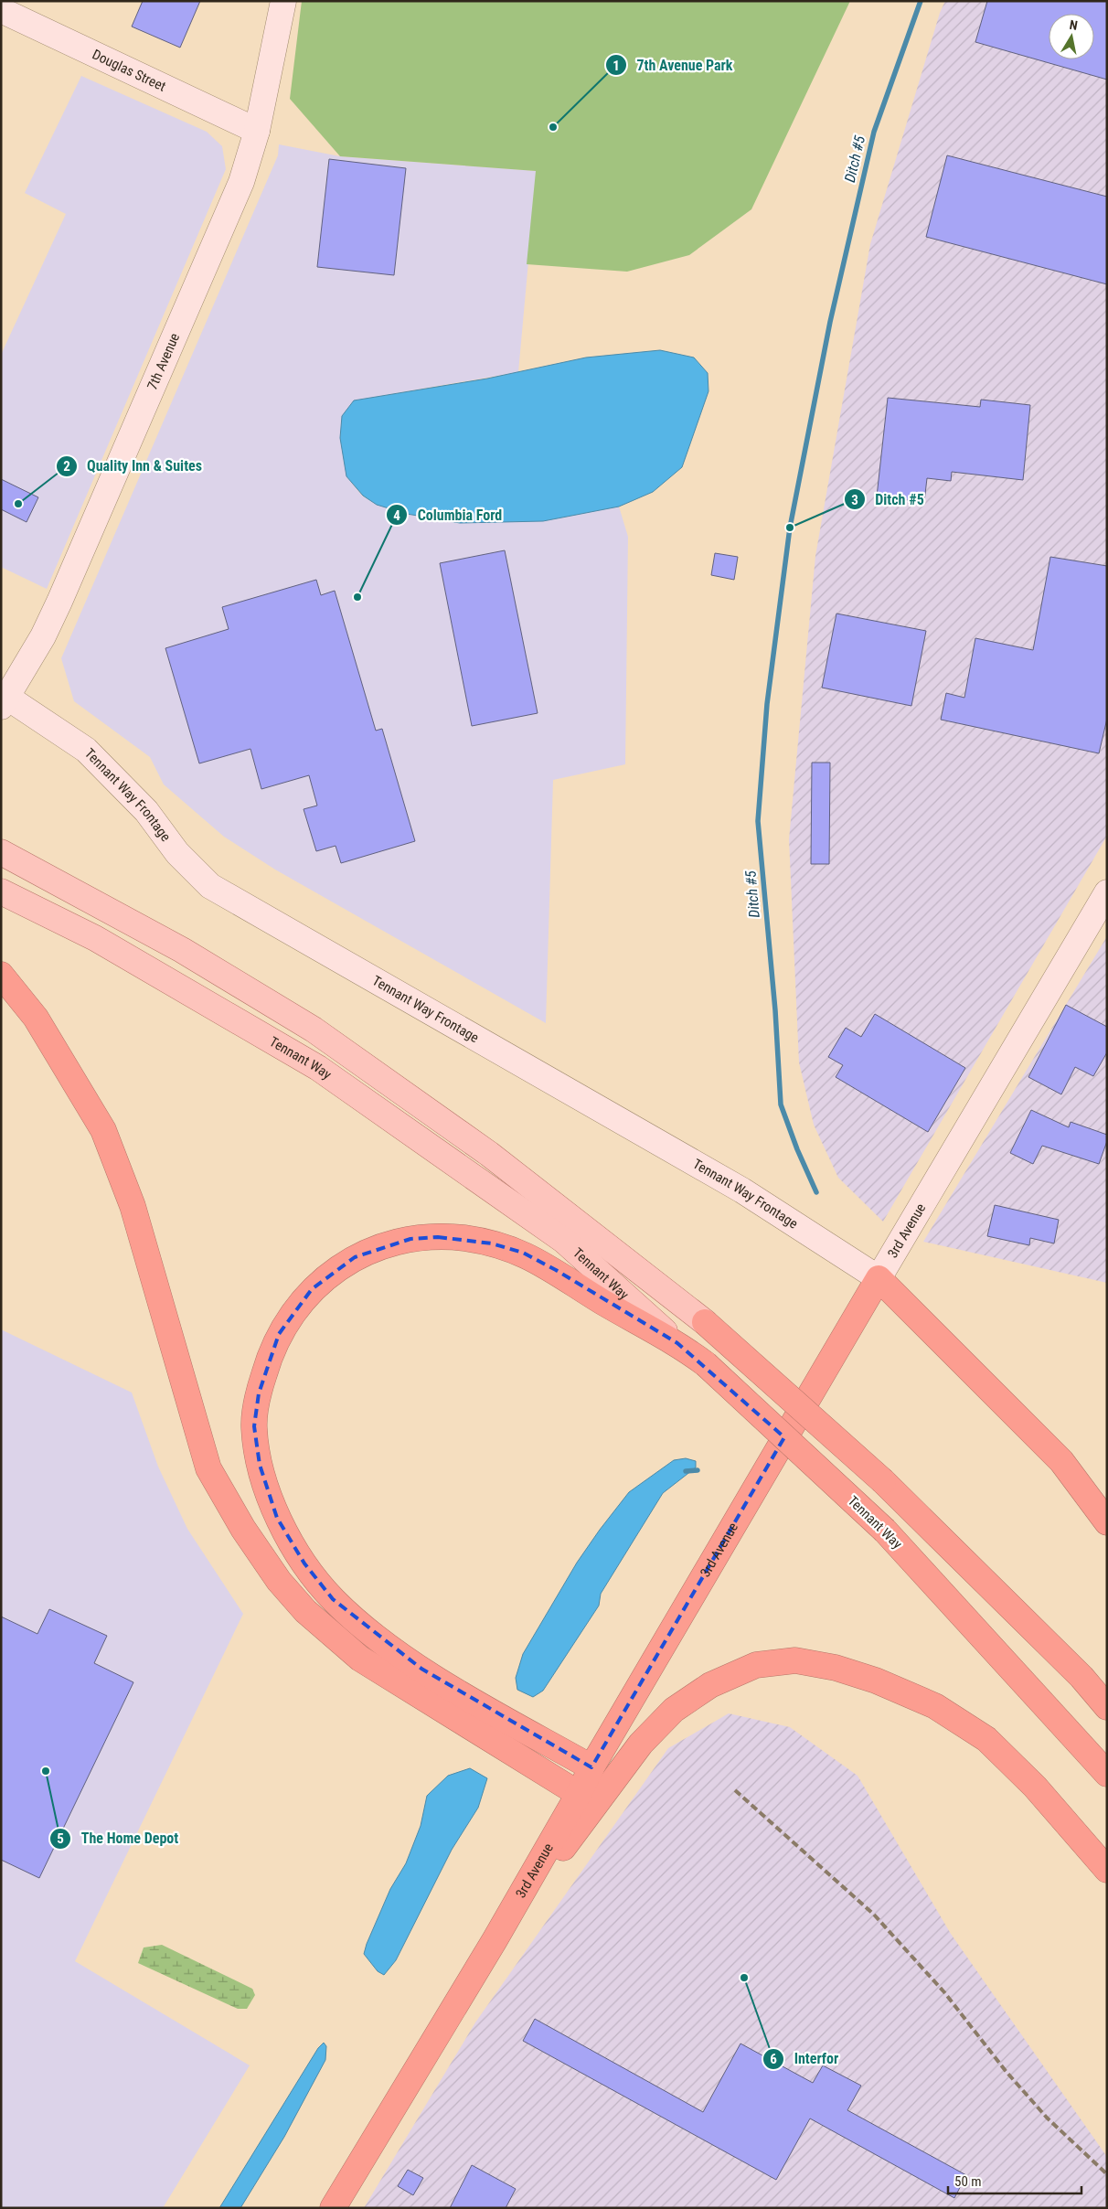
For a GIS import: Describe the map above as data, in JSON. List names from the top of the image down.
{
  "streets": {
    "highway": ["Tennant Way", "3rd Avenue"],
    "main road": ["Douglas Street", "7th Avenue", "Tennant Way Frontage"]
  },
  "crossings": [
    ["Douglas Street", "7th Avenue"],
    ["7th Avenue", "Tennant Way Frontage"],
    ["Tennant Way Frontage", "3rd Avenue"]
  ],
  "water": ["Ditch #5"],
  "places": [
    "7th Avenue Park",
    "Quality Inn & Suites",
    "Ditch #5",
    "Columbia Ford",
    "The Home Depot",
    "Interfor"
  ],
  "scale_bar": "50 m",
  "north": "top"
}
